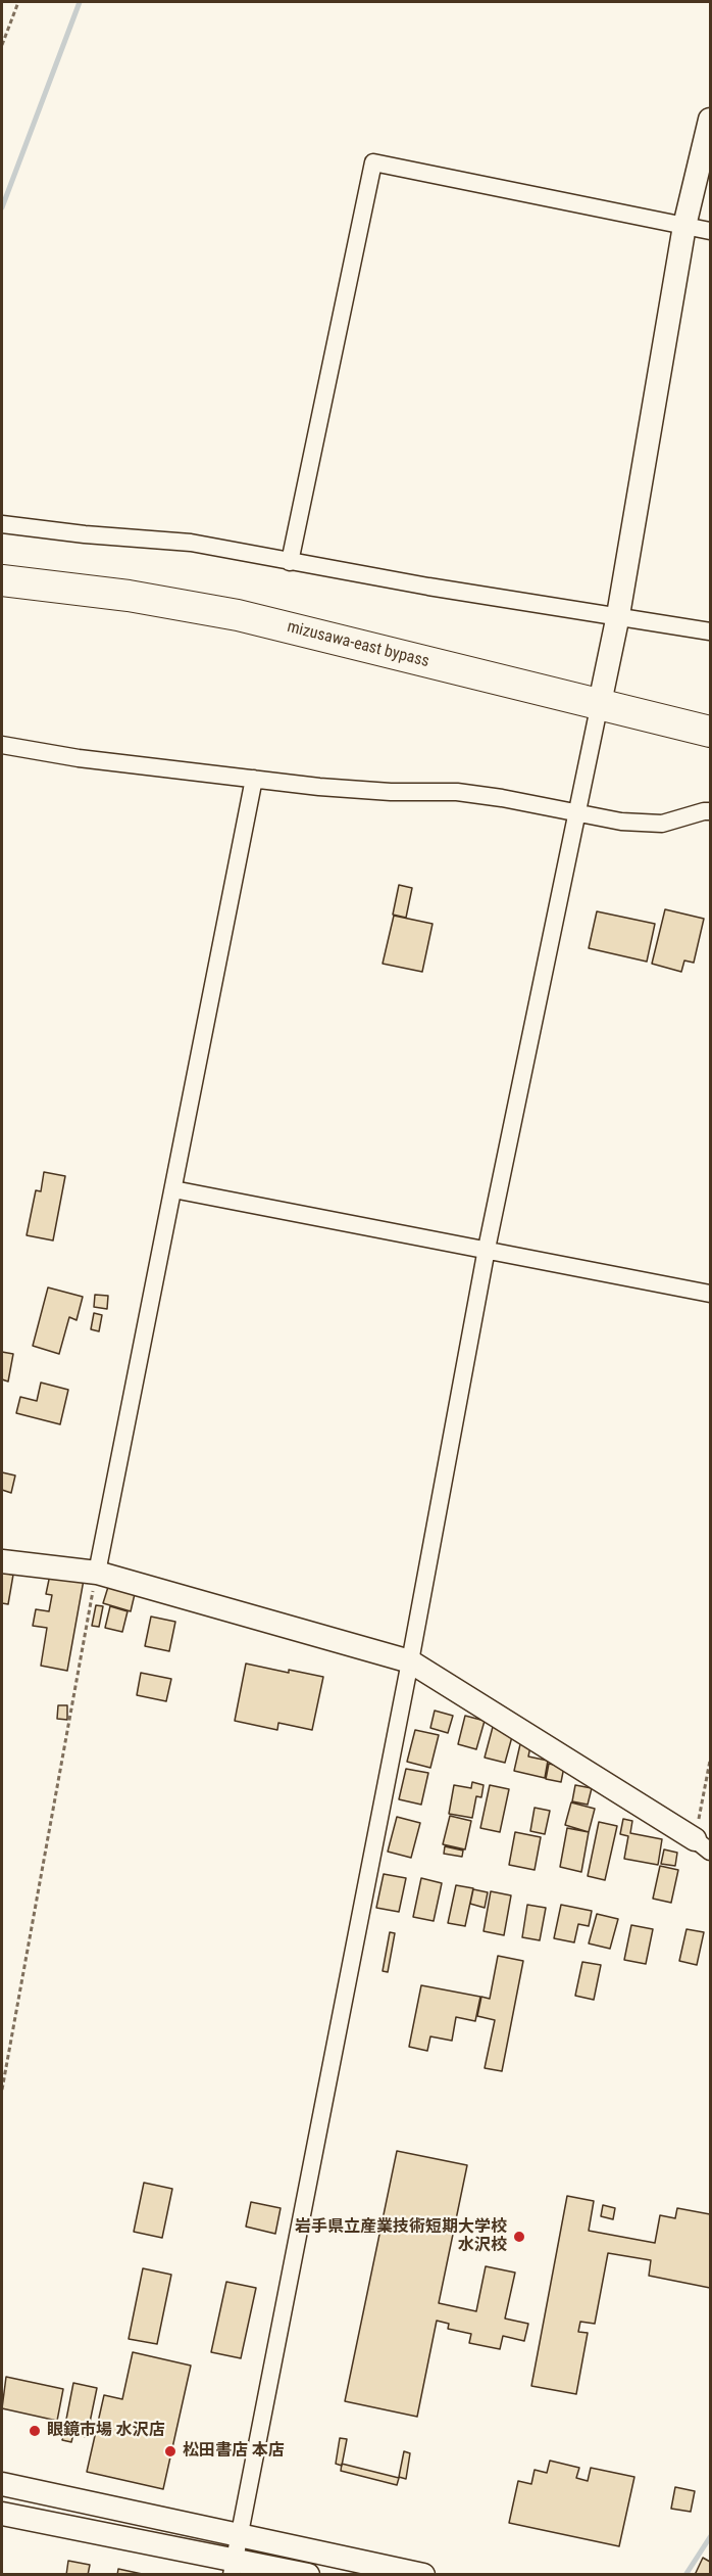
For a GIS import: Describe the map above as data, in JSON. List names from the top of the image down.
{
  "streets": {
    "highway": ["mizusawa-east bypass"]
  },
  "places": ["岩手県立産業技術短期大学校 水沢校", "眼鏡市場 水沢店", "松田書店 本店"]
}
